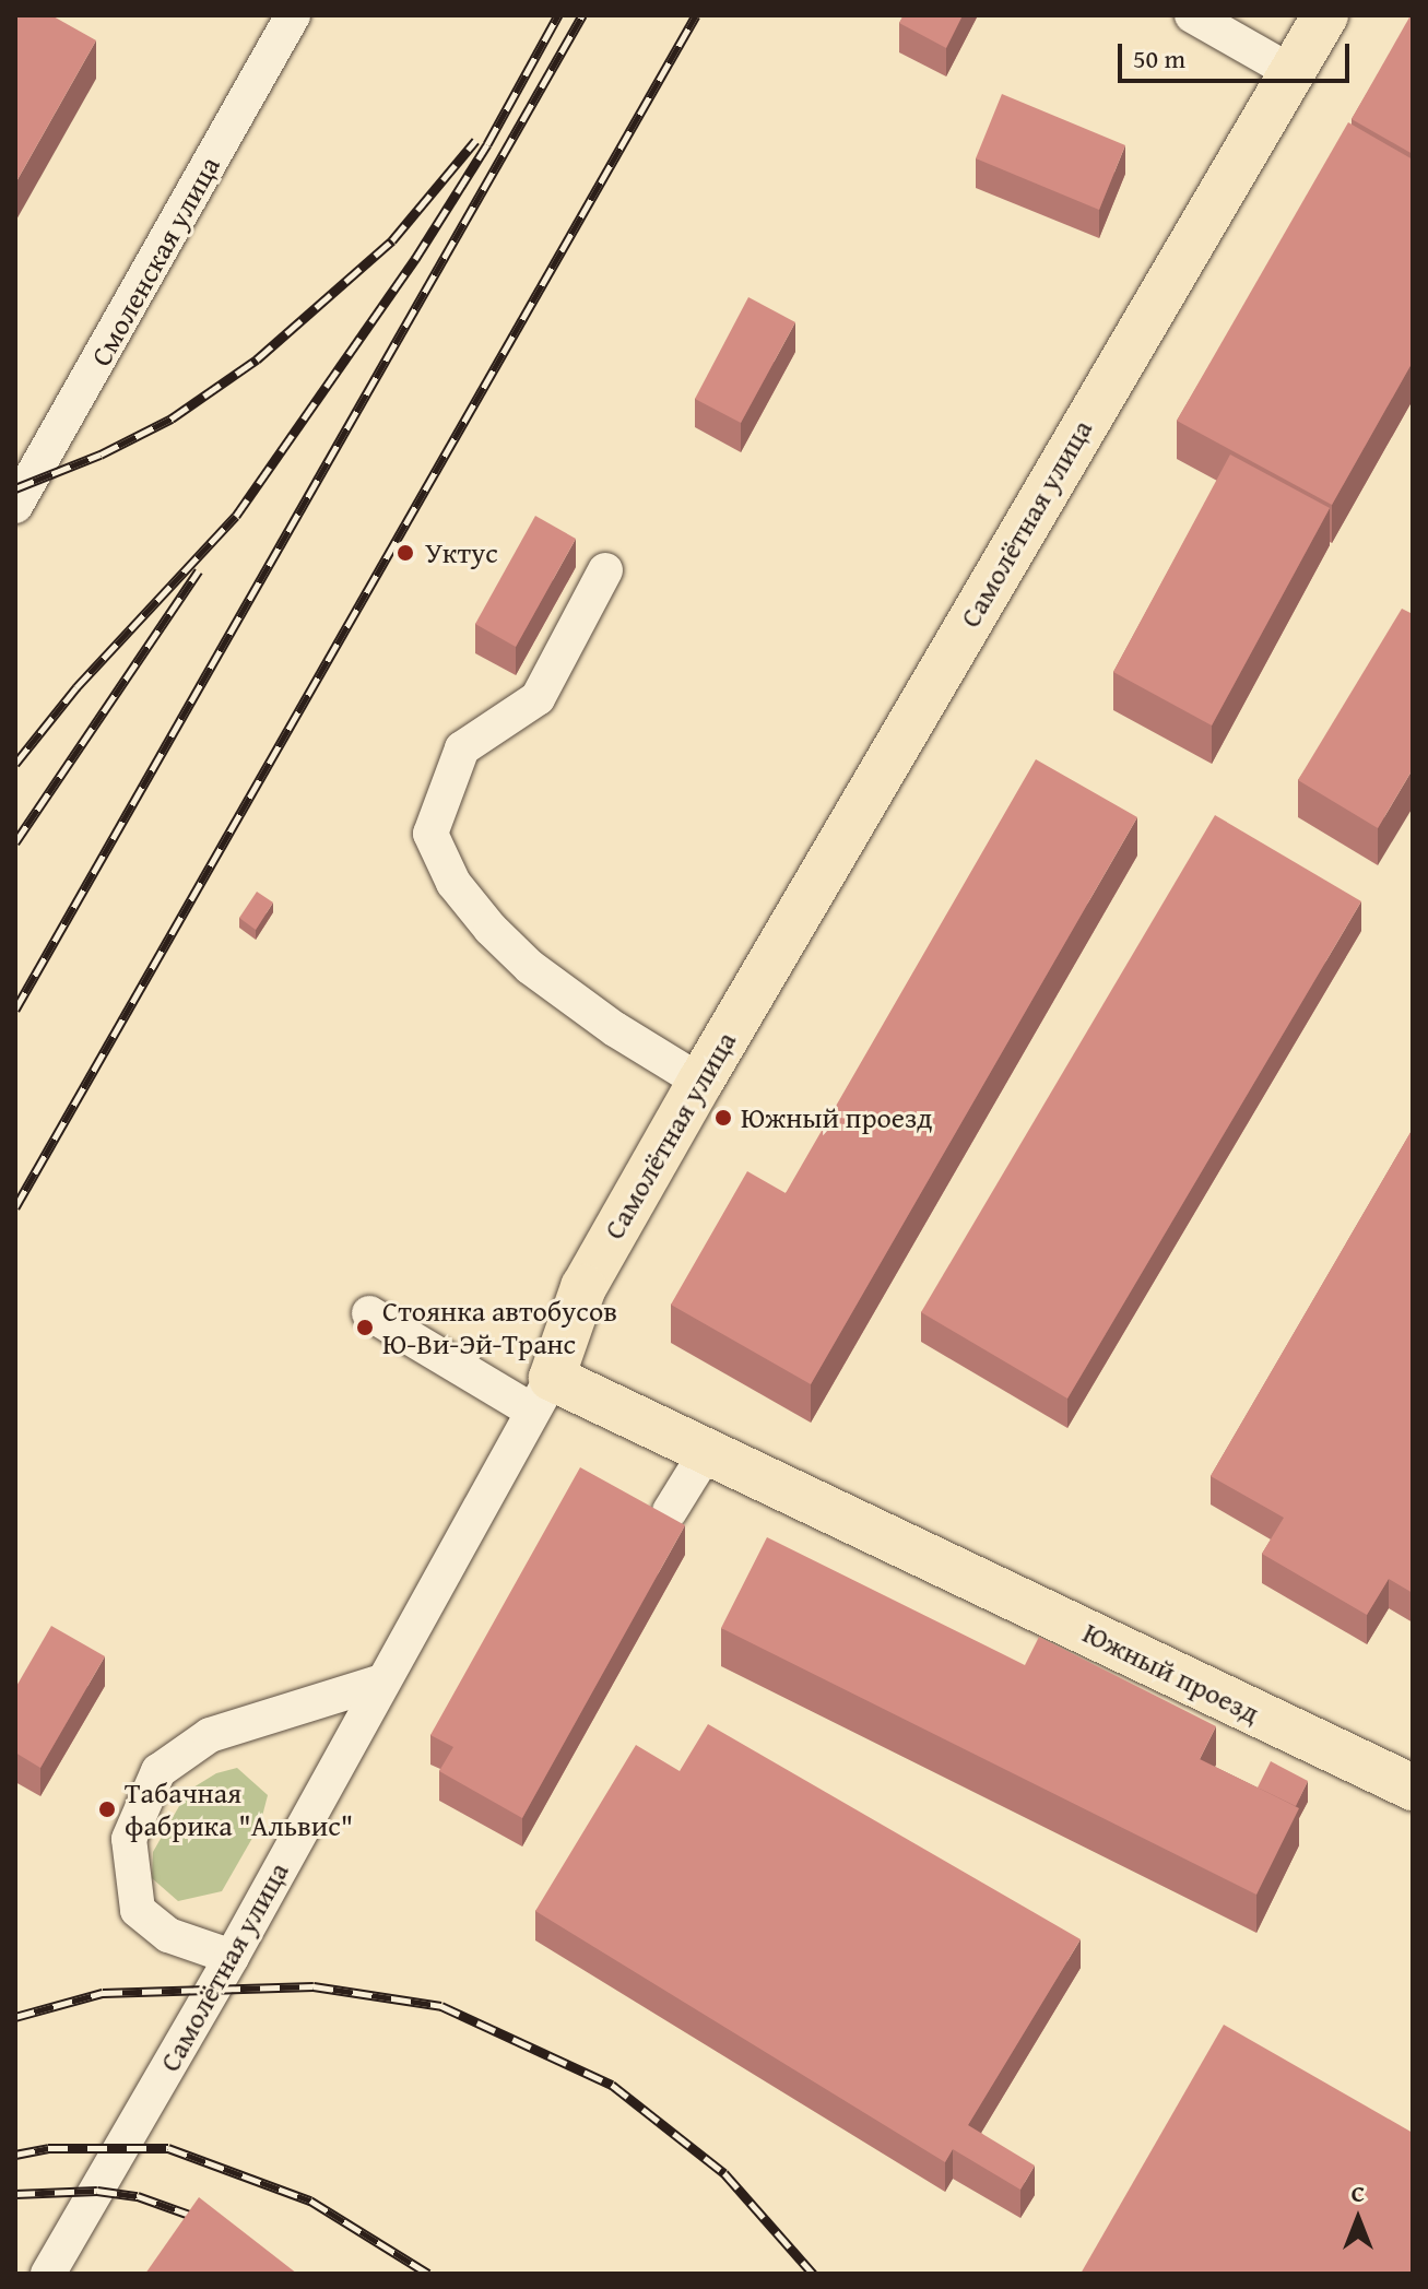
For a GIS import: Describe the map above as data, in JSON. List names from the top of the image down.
{
  "streets": {
    "main road": ["Самолётная улица", "Южный проезд"],
    "street": ["Смоленская улица"]
  },
  "crossings": [
    ["Самолётная улица", "Южный проезд"]
  ],
  "places": [
    "Уктус",
    "Южный проезд",
    "Стоянка автобусов Ю-Ви-Эй-Транс",
    "Табачная фабрика \"Альвис\""
  ],
  "scale_bar": "50 m",
  "north": "top"
}
